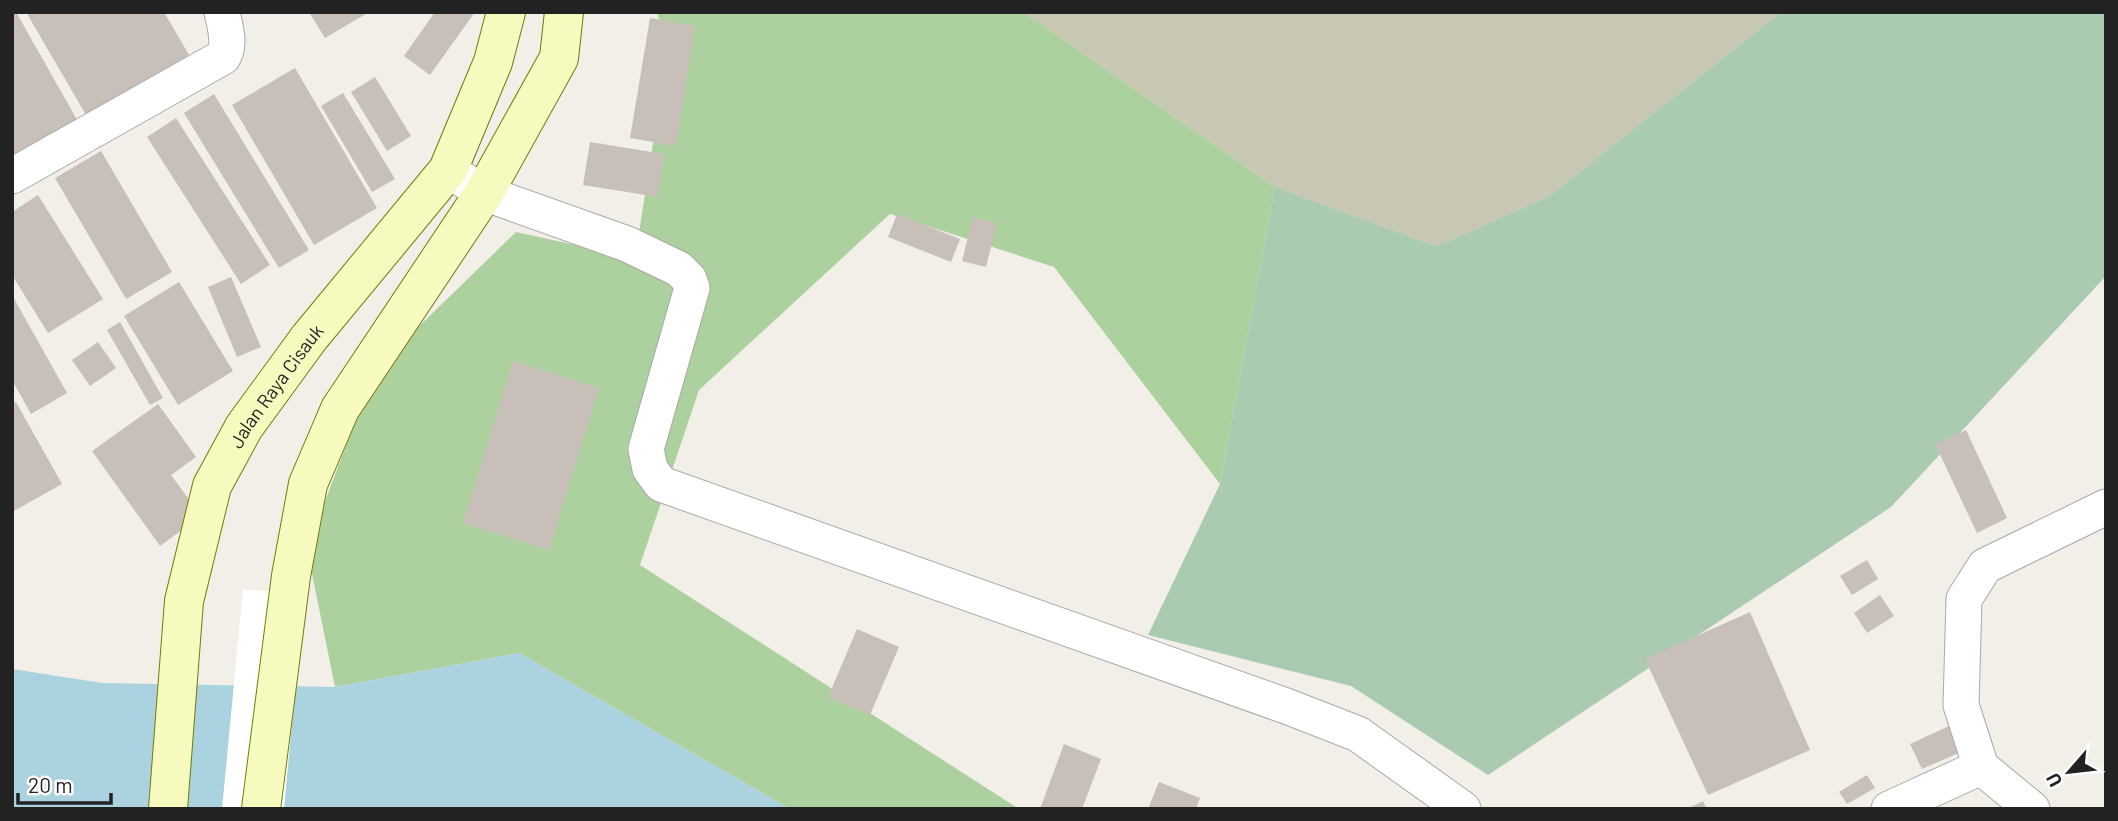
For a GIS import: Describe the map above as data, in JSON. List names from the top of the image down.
{
  "streets": {
    "main road": ["Jalan Raya Cisauk"]
  },
  "scale_bar": "20 m",
  "north": "bottom left"
}
